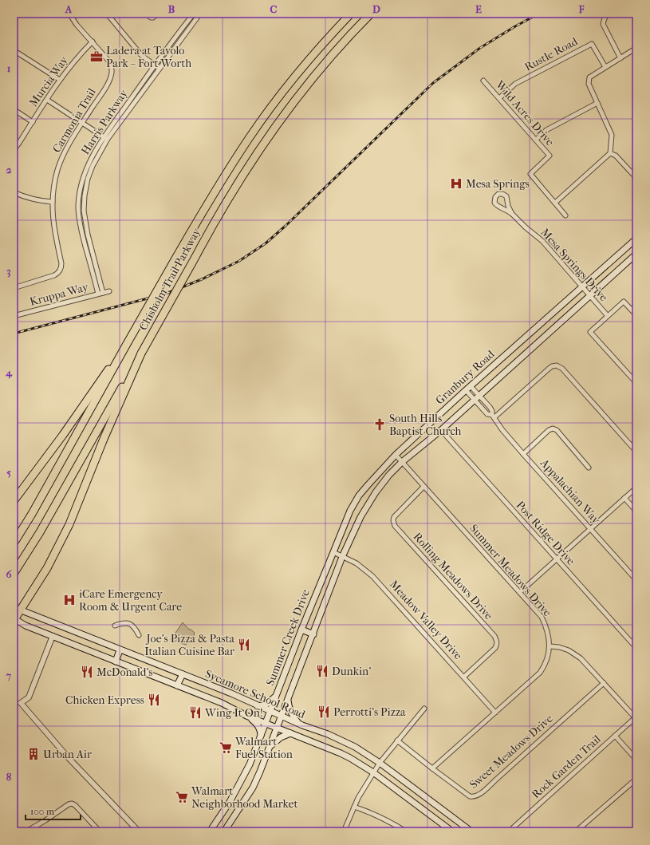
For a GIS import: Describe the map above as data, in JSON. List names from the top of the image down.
{
  "streets": {
    "highway": ["Chisholm Trail Parkway"],
    "main road": ["Granbury Road", "Summer Creek Drive", "Sycamore School Road"],
    "street": [
      "Rustle Road",
      "Murcia Way",
      "Wild Acres Drive",
      "Carmonia Trail",
      "Harris Parkway",
      "Mesa Springs Drive",
      "Kruppa Way",
      "Appalachian Way",
      "Post Ridge Drive",
      "Summer Meadows Drive",
      "Rolling Meadows Drive",
      "Meadow Valley Drive",
      "Sweet Meadows Drive",
      "Rock Garden Trail"
    ]
  },
  "crossings": [
    ["Rustle Road", "Wild Acres Drive"],
    ["Murcia Way", "Carmonia Trail"],
    ["Harris Parkway", "Kruppa Way"],
    ["Mesa Springs Drive", "Granbury Road"],
    ["Granbury Road", "Appalachian Way"],
    ["Granbury Road", "Post Ridge Drive"],
    ["Granbury Road", "Summer Meadows Drive"],
    ["Granbury Road", "Meadow Valley Drive"],
    ["Granbury Road", "Summer Creek Drive"],
    ["Summer Meadows Drive", "Rolling Meadows Drive"],
    ["Summer Meadows Drive", "Meadow Valley Drive"],
    ["Summer Meadows Drive", "Sweet Meadows Drive"],
    ["Rolling Meadows Drive", "Meadow Valley Drive"],
    ["Meadow Valley Drive", "Summer Creek Drive"],
    ["Summer Creek Drive", "Sycamore School Road"]
  ],
  "places": {
    "office": ["Ladera at Tavolo Park – Fort Worth"],
    "hospital": ["Mesa Springs", "iCare Emergency Room & Urgent Care"],
    "church": ["South Hills Baptist Church"],
    "restaurant": [
      "Joe's Pizza & Pasta Italian Cuisine Bar",
      "Dunkin'",
      "McDonald's",
      "Chicken Express",
      "Perrotti's Pizza",
      "Wing It On!"
    ],
    "supermarket": ["Walmart Fuel Station", "Walmart Neighborhood Market"],
    "building": ["Urban Air"]
  },
  "scale_bar": "100 m",
  "grid": {
    "columns": [
      "A",
      "B",
      "C",
      "D",
      "E",
      "F"
    ],
    "rows": [
      "1",
      "2",
      "3",
      "4",
      "5",
      "6",
      "7",
      "8"
    ]
  }
}
